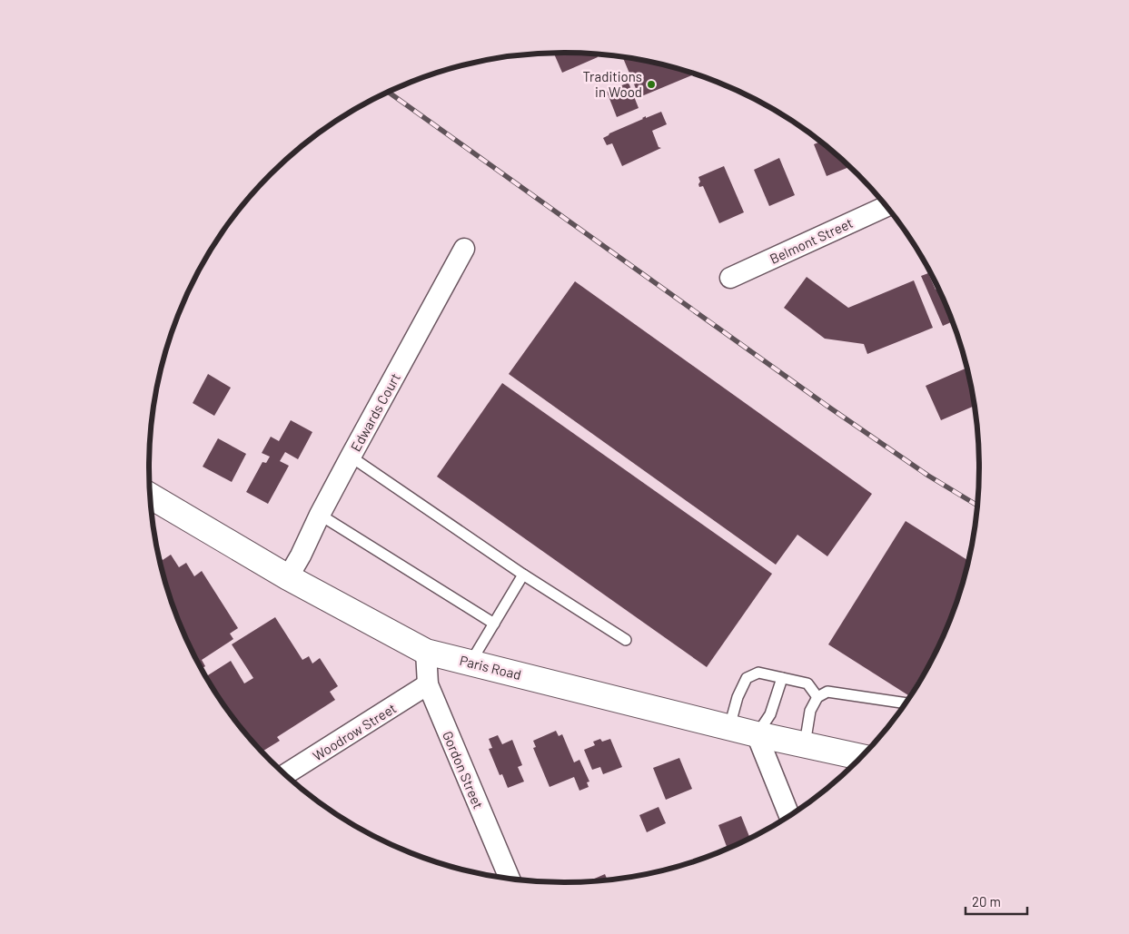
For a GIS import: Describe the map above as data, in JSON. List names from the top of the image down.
{
  "streets": {
    "main road": ["Paris Road"],
    "street": [
      "Belmont Street",
      "Edwards Court",
      "Woodrow Street",
      "Gordon Street"
    ]
  },
  "crossings": [
    ["Edwards Court", "Paris Road"],
    ["Paris Road", "Gordon Street"],
    ["Woodrow Street", "Gordon Street"]
  ],
  "places": ["Traditions in Wood"],
  "scale_bar": "20 m"
}
